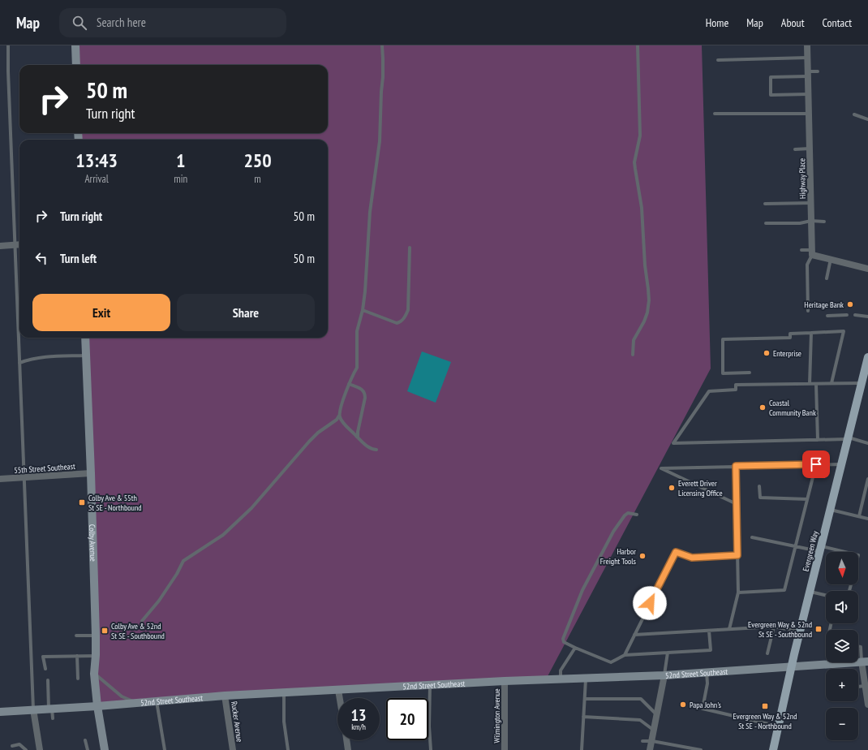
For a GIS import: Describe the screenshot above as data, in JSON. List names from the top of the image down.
{
  "streets": {
    "main road": ["Evergreen Way"],
    "street": [
      "Highway Place",
      "55th Street Southeast",
      "Colby Avenue",
      "52nd Street Southeast",
      "Wilmington Avenue",
      "Rucker Avenue"
    ]
  },
  "crossings": [
    ["55th Street Southeast", "Colby Avenue"],
    ["Colby Avenue", "52nd Street Southeast"],
    ["Evergreen Way", "52nd Street Southeast"],
    ["52nd Street Southeast", "Wilmington Avenue"],
    ["52nd Street Southeast", "Rucker Avenue"]
  ],
  "places": {
    "other": [
      "Heritage Bank",
      "Enterprise",
      "Coastal Community Bank",
      "Everett Driver Licensing Office",
      "Harbor Freight Tools",
      "Papa John's"
    ],
    "transit": [
      "Colby Ave & 55th St SE - Northbound",
      "Evergreen Way & 52nd St SE - Southbound",
      "Colby Ave & 52nd St SE - Southbound",
      "Evergreen Way & 52nd St SE - Northbound"
    ]
  },
  "north": "bottom",
  "page": {
    "header": "Map",
    "search": "Search here",
    "nav": [
      "Home",
      "Map",
      "About",
      "Contact"
    ],
    "turn": ["50 m", "Turn right"],
    "eta": [
      "13:43",
      "Arrival",
      "1",
      "min",
      "250",
      "m"
    ],
    "list": [
      {
        "name": "Turn right",
        "value": "50 m"
      },
      {
        "name": "Turn left",
        "value": "50 m"
      }
    ],
    "buttons": ["Exit", "Share"],
    "map_buttons": ["+", "−"],
    "speed": "13 km/h",
    "limit": "20"
  }
}
